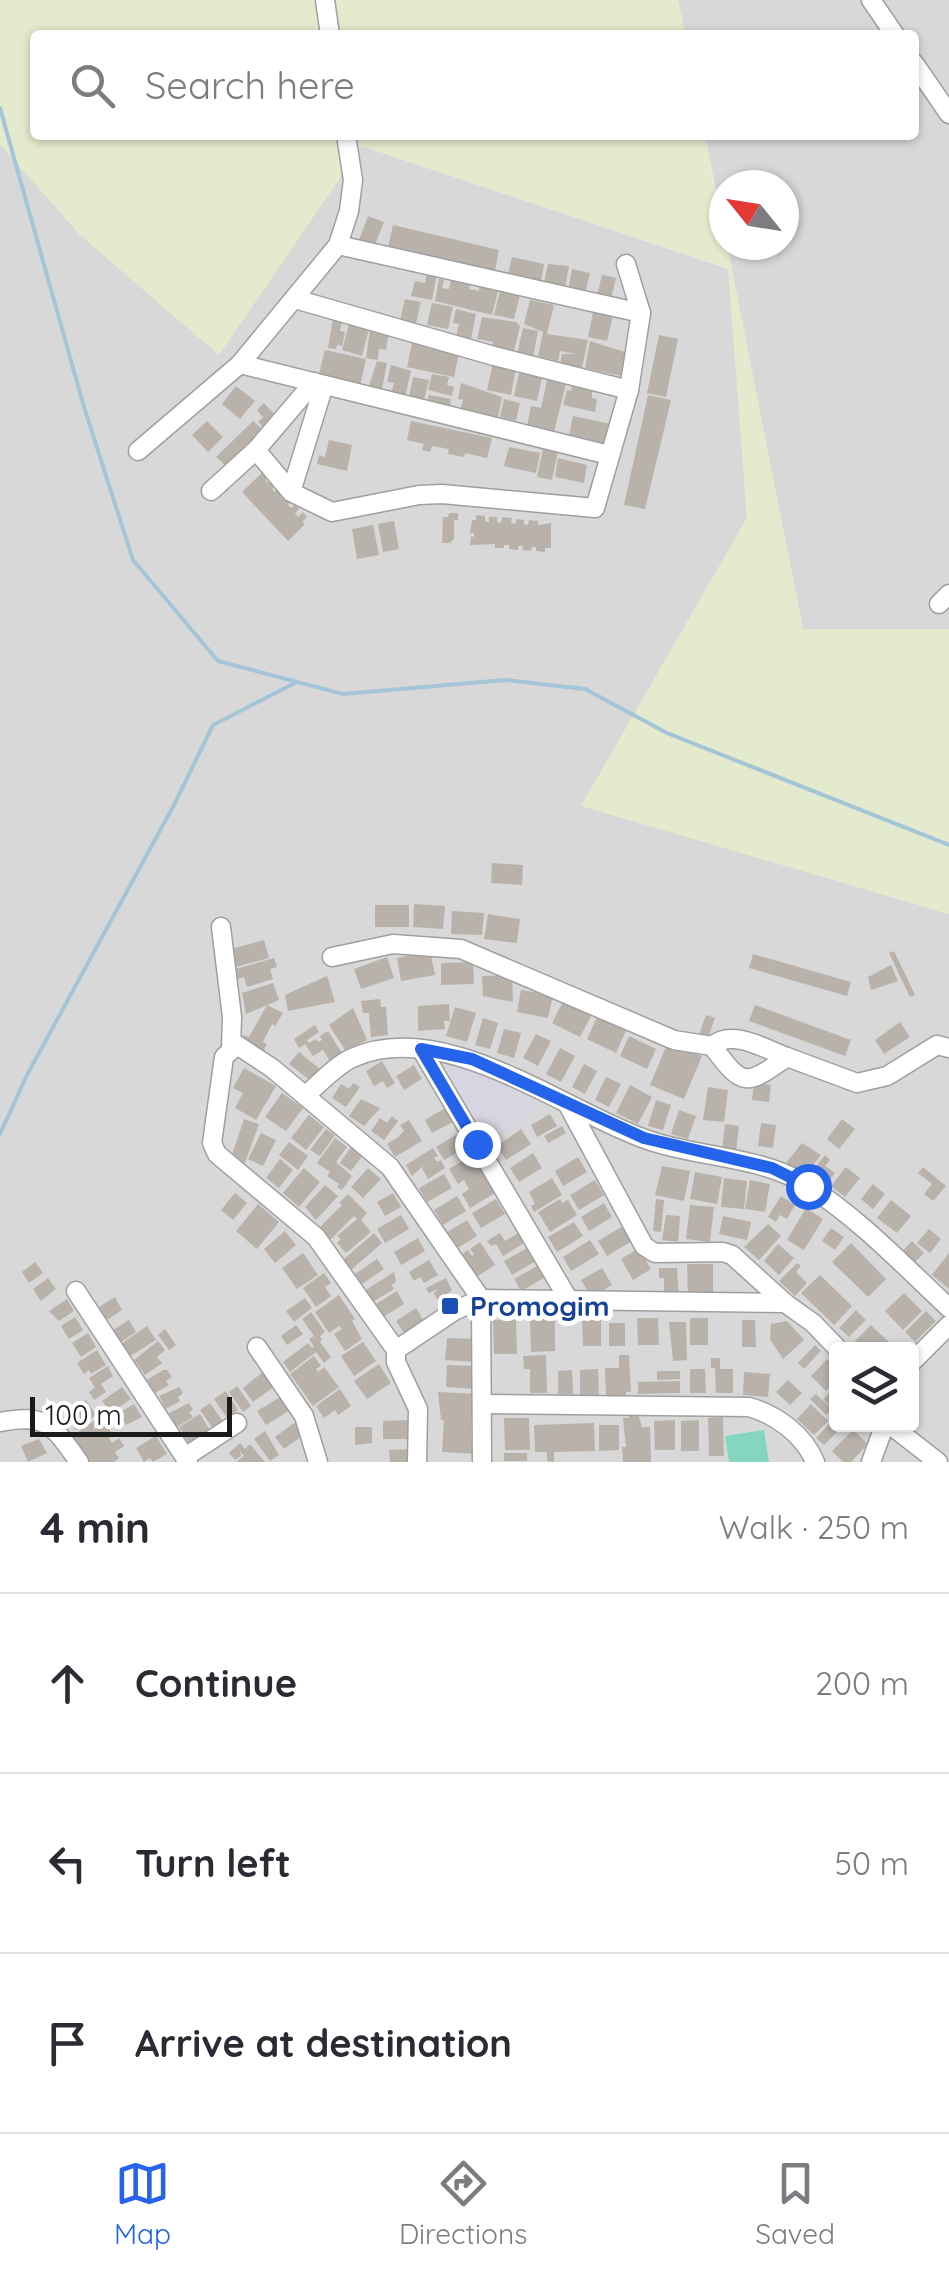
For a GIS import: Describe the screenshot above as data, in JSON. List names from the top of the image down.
{
  "places": {
    "transit": ["Promogim"]
  },
  "scale_bar": "100 m",
  "north": "top left",
  "page": {
    "search": "Search here",
    "scale": "100 m",
    "heading": ["4 min", "Walk · 250 m"],
    "list": [
      ["Continue", "200 m"],
      ["Turn left", "50 m"],
      "Arrive at destination"
    ],
    "nav": ["Map", "Directions", "Saved"]
  }
}
